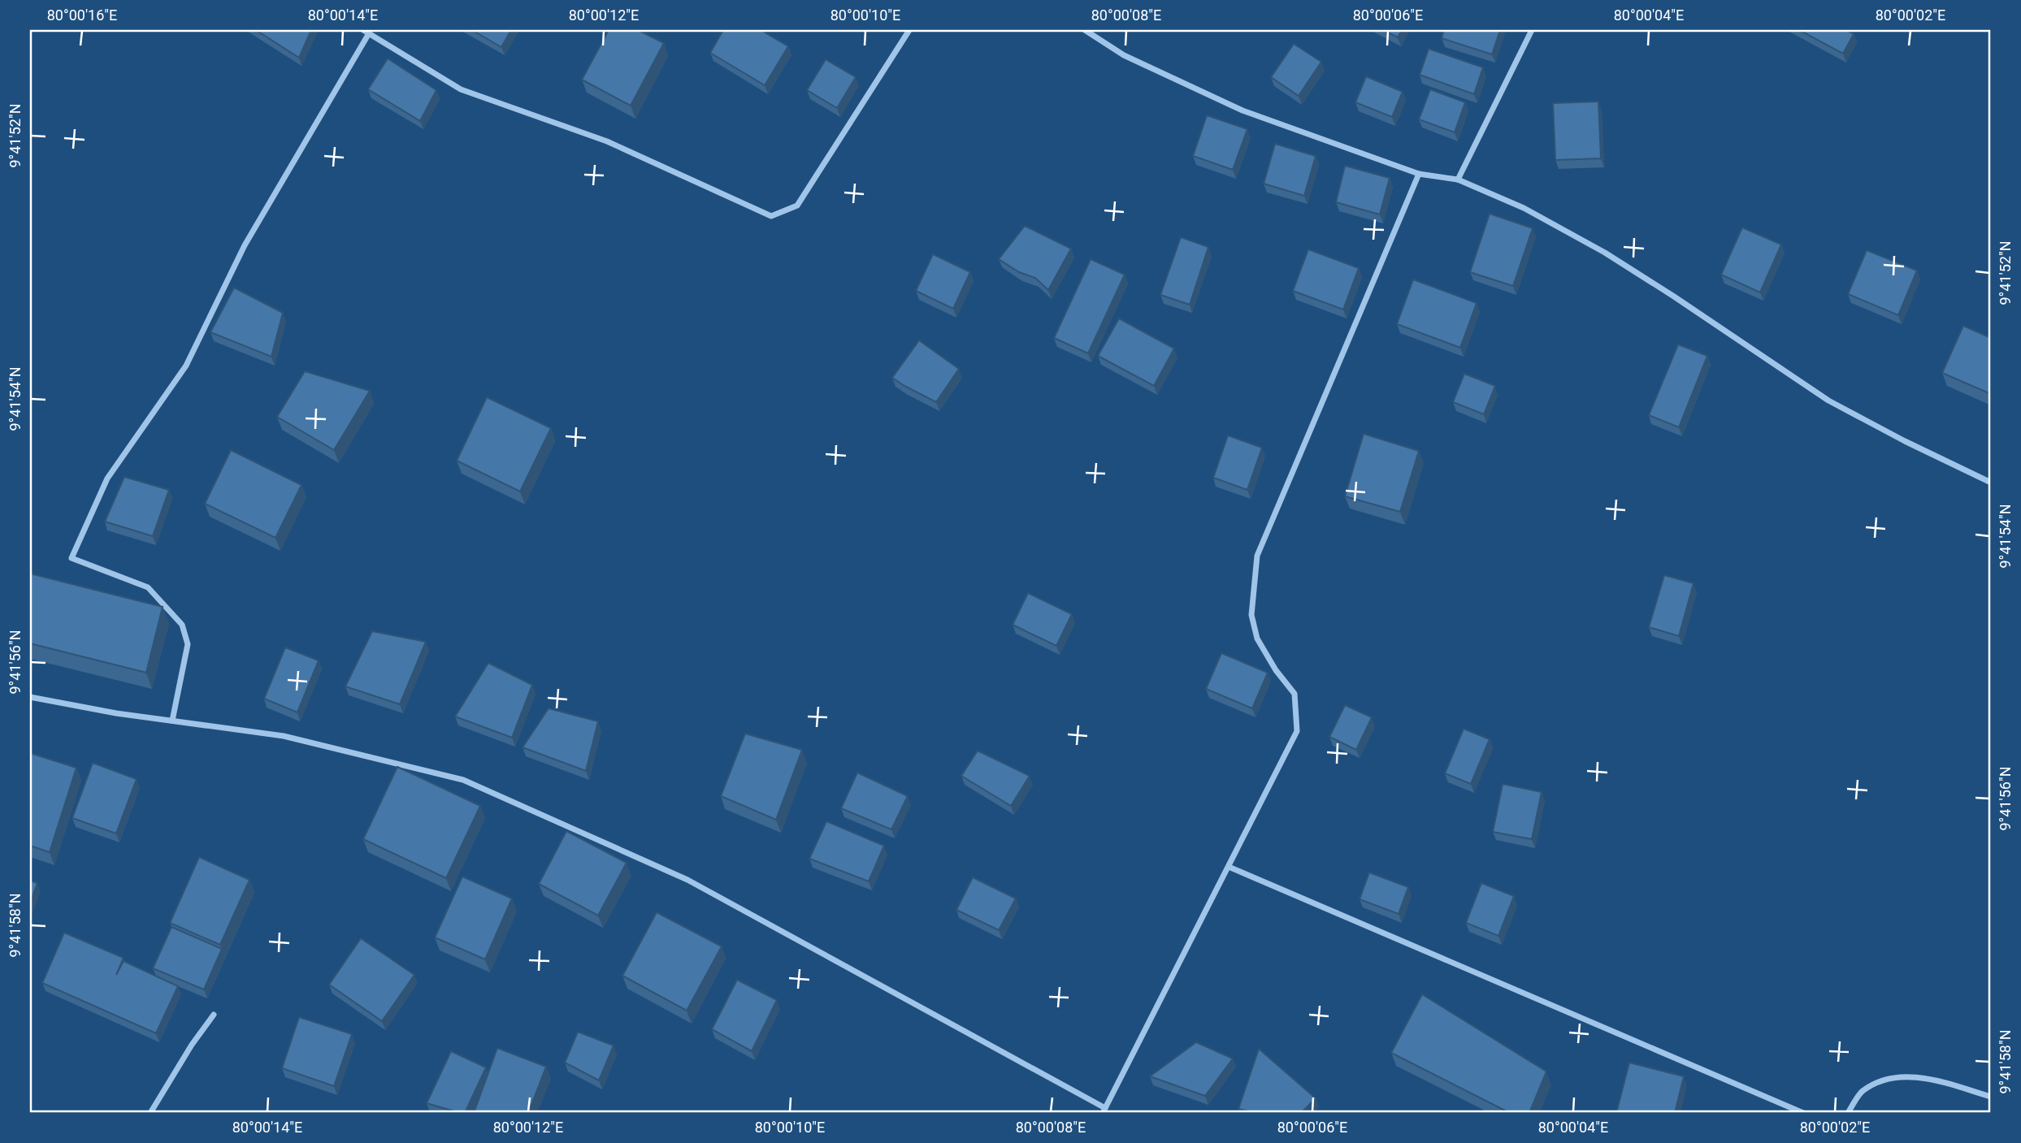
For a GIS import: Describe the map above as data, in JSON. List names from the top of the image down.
{
  "coordinates": [
    "80°00'16\"E",
    "80°00'14\"E",
    "80°00'12\"E",
    "80°00'10\"E",
    "80°00'08\"E",
    "80°00'06\"E",
    "80°00'04\"E",
    "80°00'02\"E",
    "9°41'52\"N",
    "9°41'54\"N",
    "9°41'56\"N",
    "9°41'58\"N"
  ]
}
